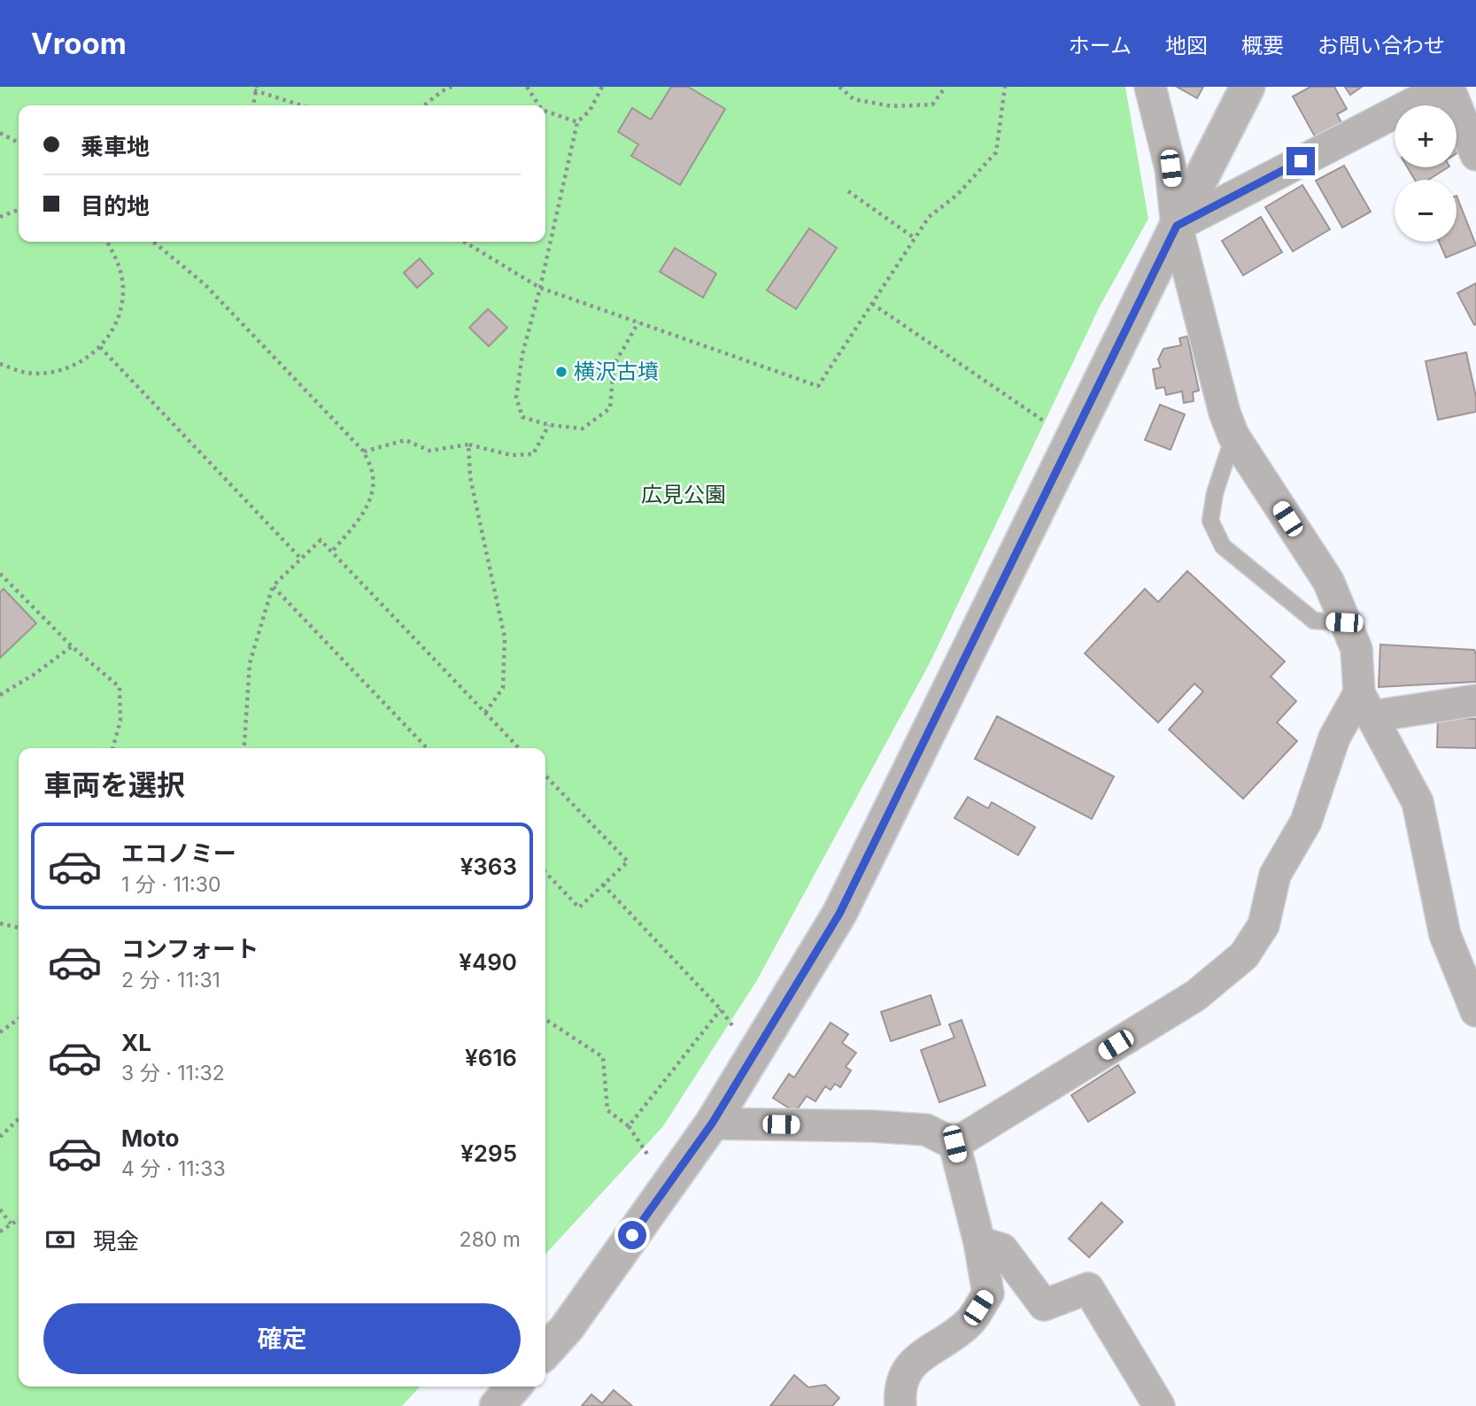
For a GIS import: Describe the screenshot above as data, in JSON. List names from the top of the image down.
{
  "parks": ["広見公園"],
  "places": ["横沢古墳"],
  "page": {
    "header": "Vroom",
    "nav": [
      "ホーム",
      "地図",
      "概要",
      "お問い合わせ"
    ],
    "map_buttons": ["+", "−"],
    "banner": ["乗車地", "目的地"],
    "heading": "車両を選択",
    "list": [
      {
        "name": "エコノミー",
        "note": "1 分 · 11:30",
        "value": "¥363"
      },
      {
        "name": "コンフォート",
        "note": "2 分 · 11:31",
        "value": "¥490"
      },
      {
        "name": "XL",
        "note": "3 分 · 11:32",
        "value": "¥616"
      },
      {
        "name": "Moto",
        "note": "4 分 · 11:33",
        "value": "¥295"
      }
    ],
    "pay": ["現金", "280 m"],
    "buttons": "確定"
  }
}
